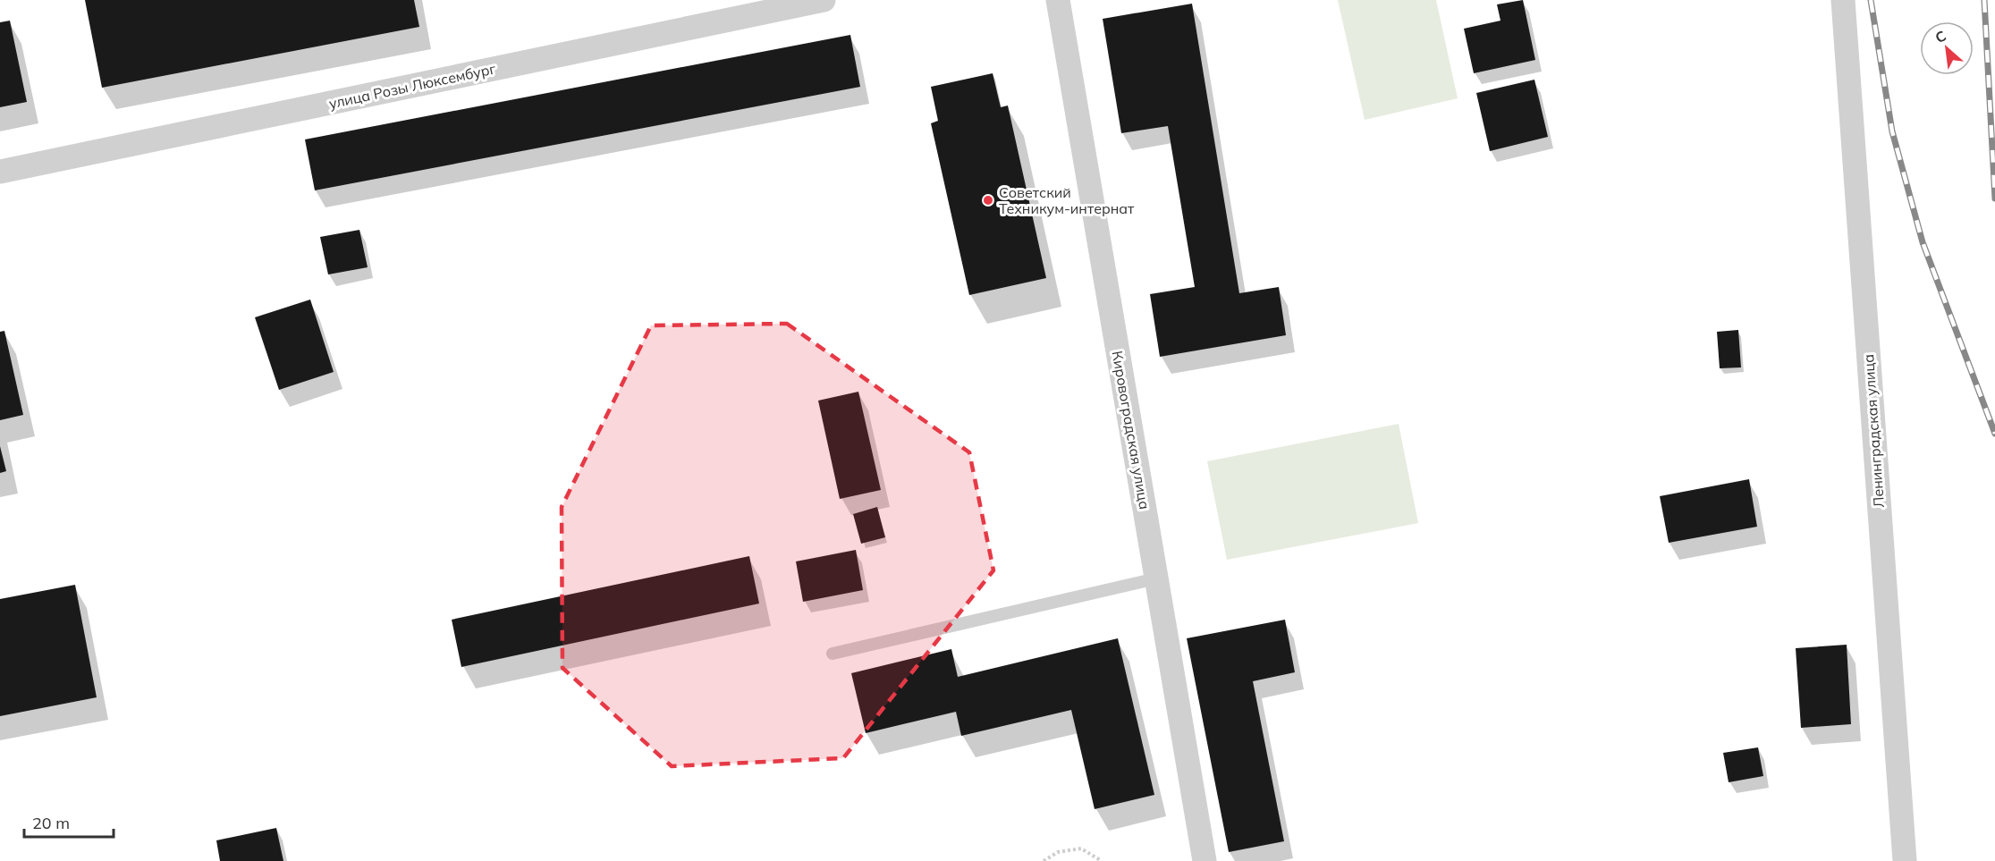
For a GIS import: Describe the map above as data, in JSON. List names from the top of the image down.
{
  "streets": {
    "street": ["улица Розы Люксембург", "Кировоградская улица", "Ленинградская улица"]
  },
  "places": ["Советский Техникум-интернат"],
  "scale_bar": "20 m",
  "north": "top left"
}
